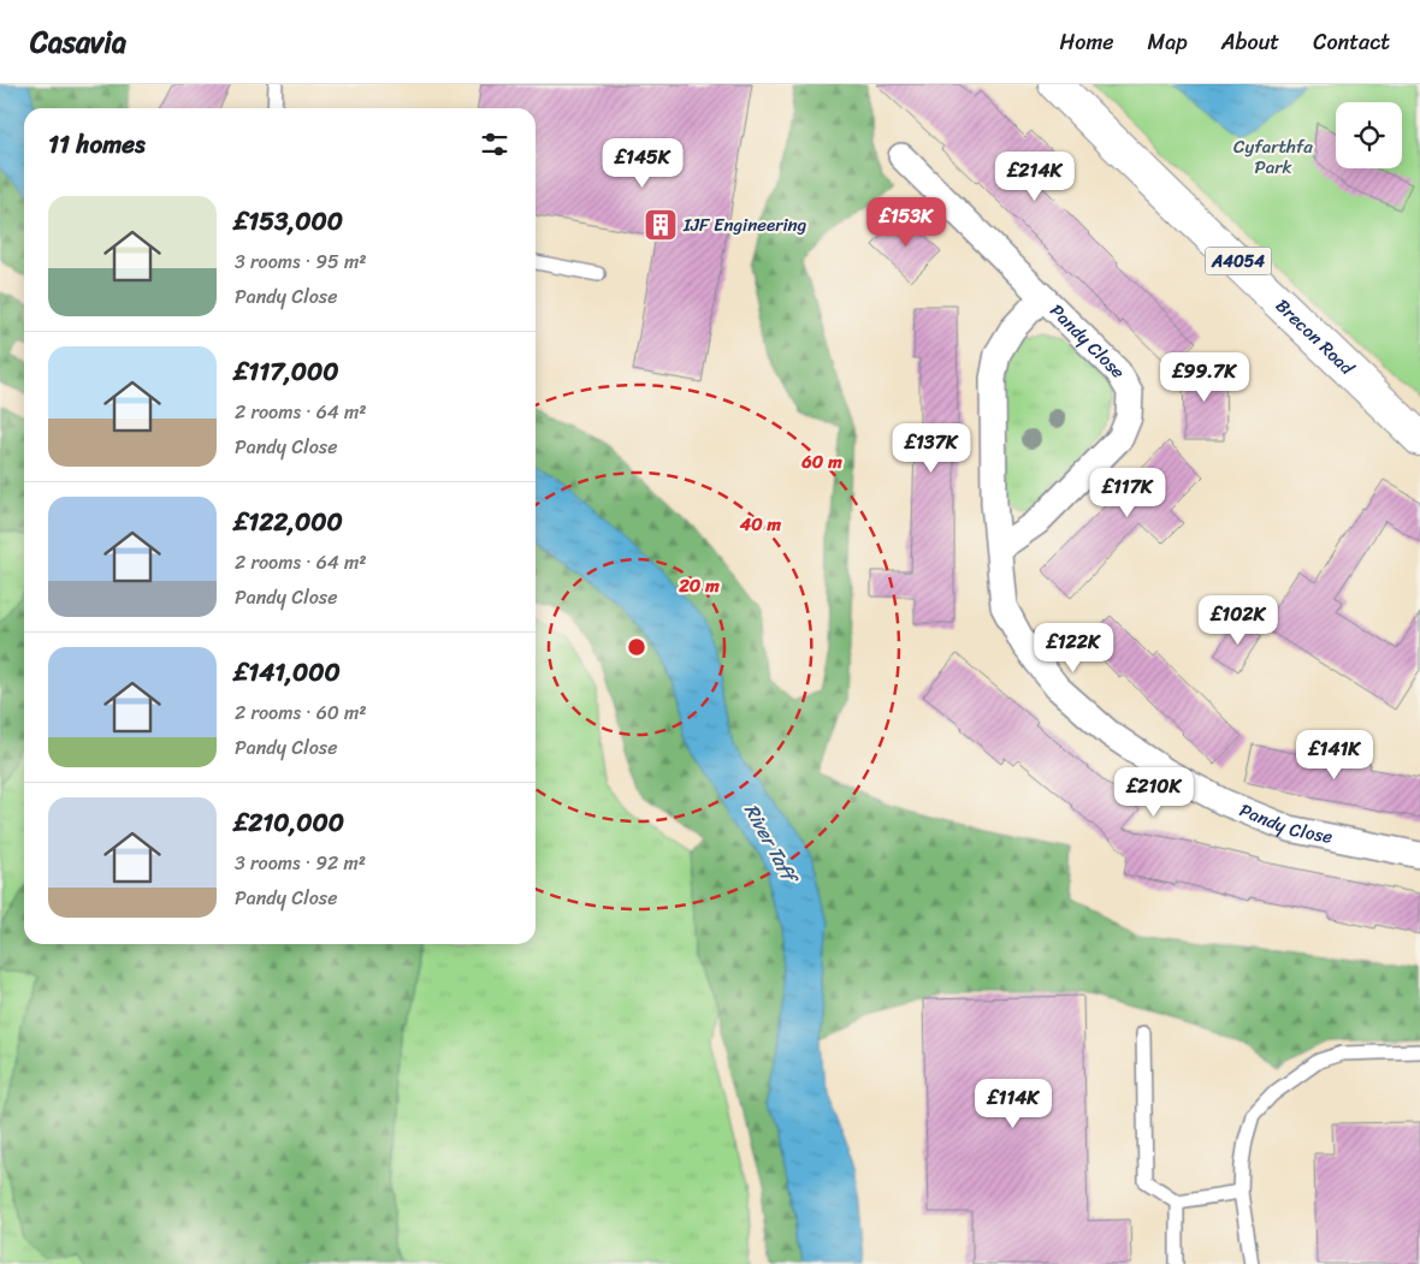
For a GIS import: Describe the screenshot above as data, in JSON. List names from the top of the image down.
{
  "streets": {
    "main road": ["A4054", "Brecon Road"],
    "street": ["Pandy Close"]
  },
  "water": ["River Taff"],
  "parks": ["Cyfarthfa Park"],
  "places": {
    "building": ["IJF Engineering"]
  },
  "page": {
    "header": "Casavia",
    "nav": [
      "Home",
      "Map",
      "About",
      "Contact"
    ],
    "heading": "11 homes",
    "price": [
      "£145K",
      "£214K",
      "£153K",
      "£99.7K",
      "£137K",
      "£117K",
      "£102K",
      "£122K",
      "£141K",
      "£210K",
      "£114K"
    ],
    "list": [
      {
        "name": "£153,000",
        "note": "3 rooms · 95 m² · Pandy Close"
      },
      {
        "name": "£117,000",
        "note": "2 rooms · 64 m² · Pandy Close"
      },
      {
        "name": "£122,000",
        "note": "2 rooms · 64 m² · Pandy Close"
      },
      {
        "name": "£141,000",
        "note": "2 rooms · 60 m² · Pandy Close"
      },
      {
        "name": "£210,000",
        "note": "3 rooms · 92 m² · Pandy Close"
      }
    ]
  },
  "rings": ["60 m", "40 m", "20 m"]
}
